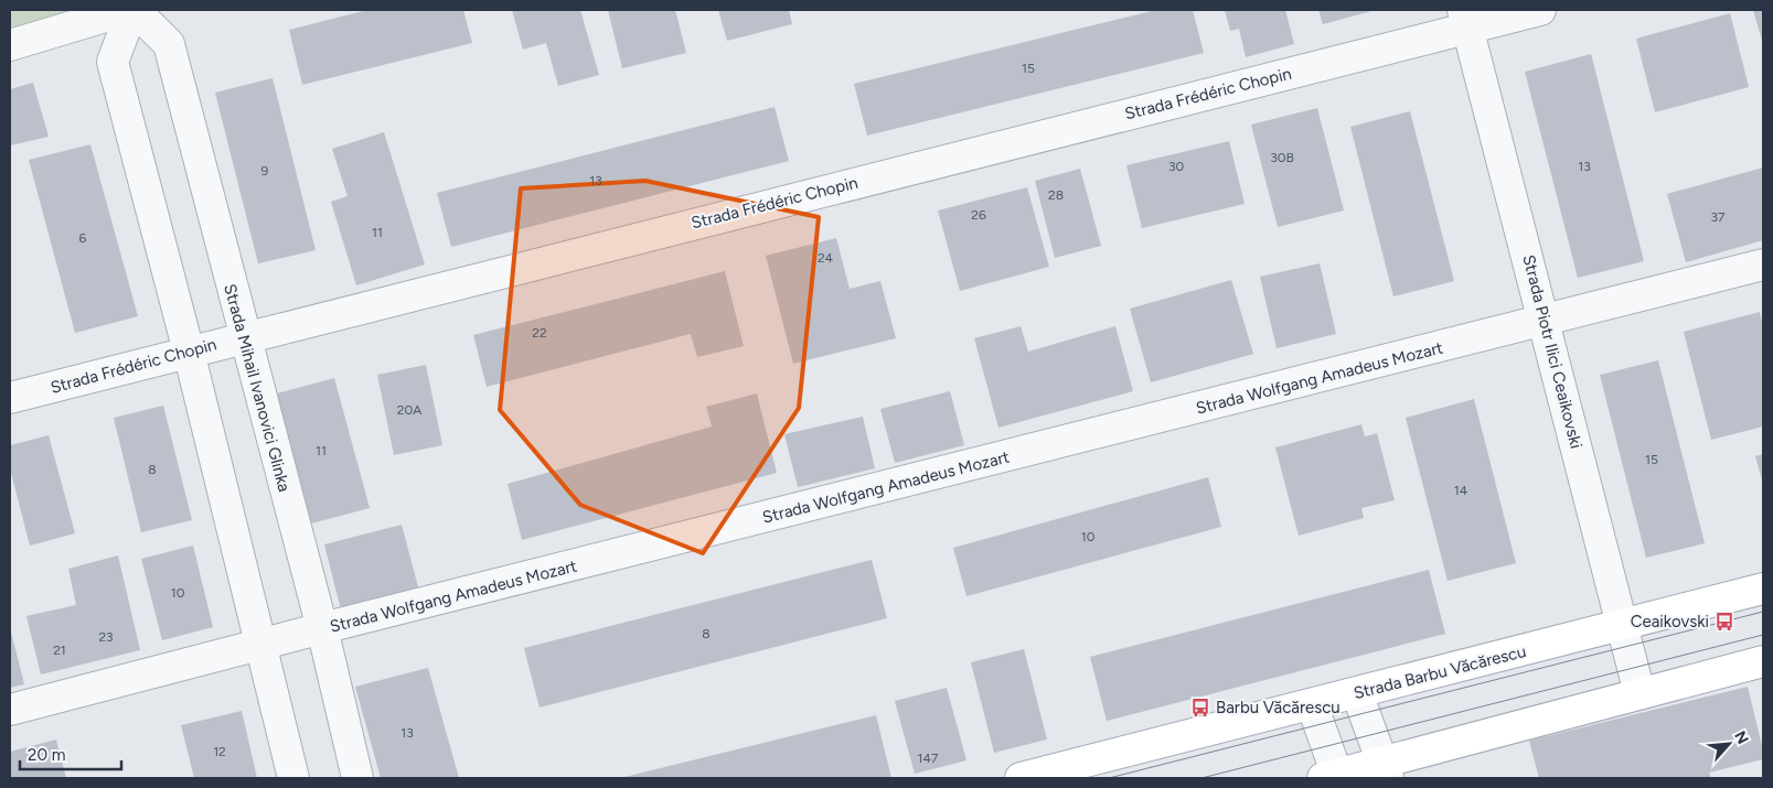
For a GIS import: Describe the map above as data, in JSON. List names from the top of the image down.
{
  "streets": {
    "main road": ["Strada Barbu Văcărescu"],
    "street": [
      "Strada Frédéric Chopin",
      "Strada Piotr Ilici Ceaikovski",
      "Strada Wolfgang Amadeus Mozart",
      "Strada Mihail Ivanovici Glinka"
    ]
  },
  "crossings": [
    ["Strada Frédéric Chopin", "Strada Piotr Ilici Ceaikovski"],
    ["Strada Frédéric Chopin", "Strada Mihail Ivanovici Glinka"],
    ["Strada Piotr Ilici Ceaikovski", "Strada Wolfgang Amadeus Mozart"],
    ["Strada Piotr Ilici Ceaikovski", "Strada Barbu Văcărescu"],
    ["Strada Wolfgang Amadeus Mozart", "Strada Mihail Ivanovici Glinka"]
  ],
  "places": {
    "bus stop": ["Ceaikovski", "Barbu Văcărescu"]
  },
  "house_numbers": [
    "15",
    "30B",
    "30",
    "13",
    "9",
    "13",
    "28",
    "26",
    "37",
    "11",
    "6",
    "24",
    "22",
    "20A",
    "11",
    "15",
    "8",
    "14",
    "10",
    "10",
    "8",
    "23",
    "21",
    "13",
    "12",
    "147"
  ],
  "scale_bar": "20 m",
  "north": "top right"
}
